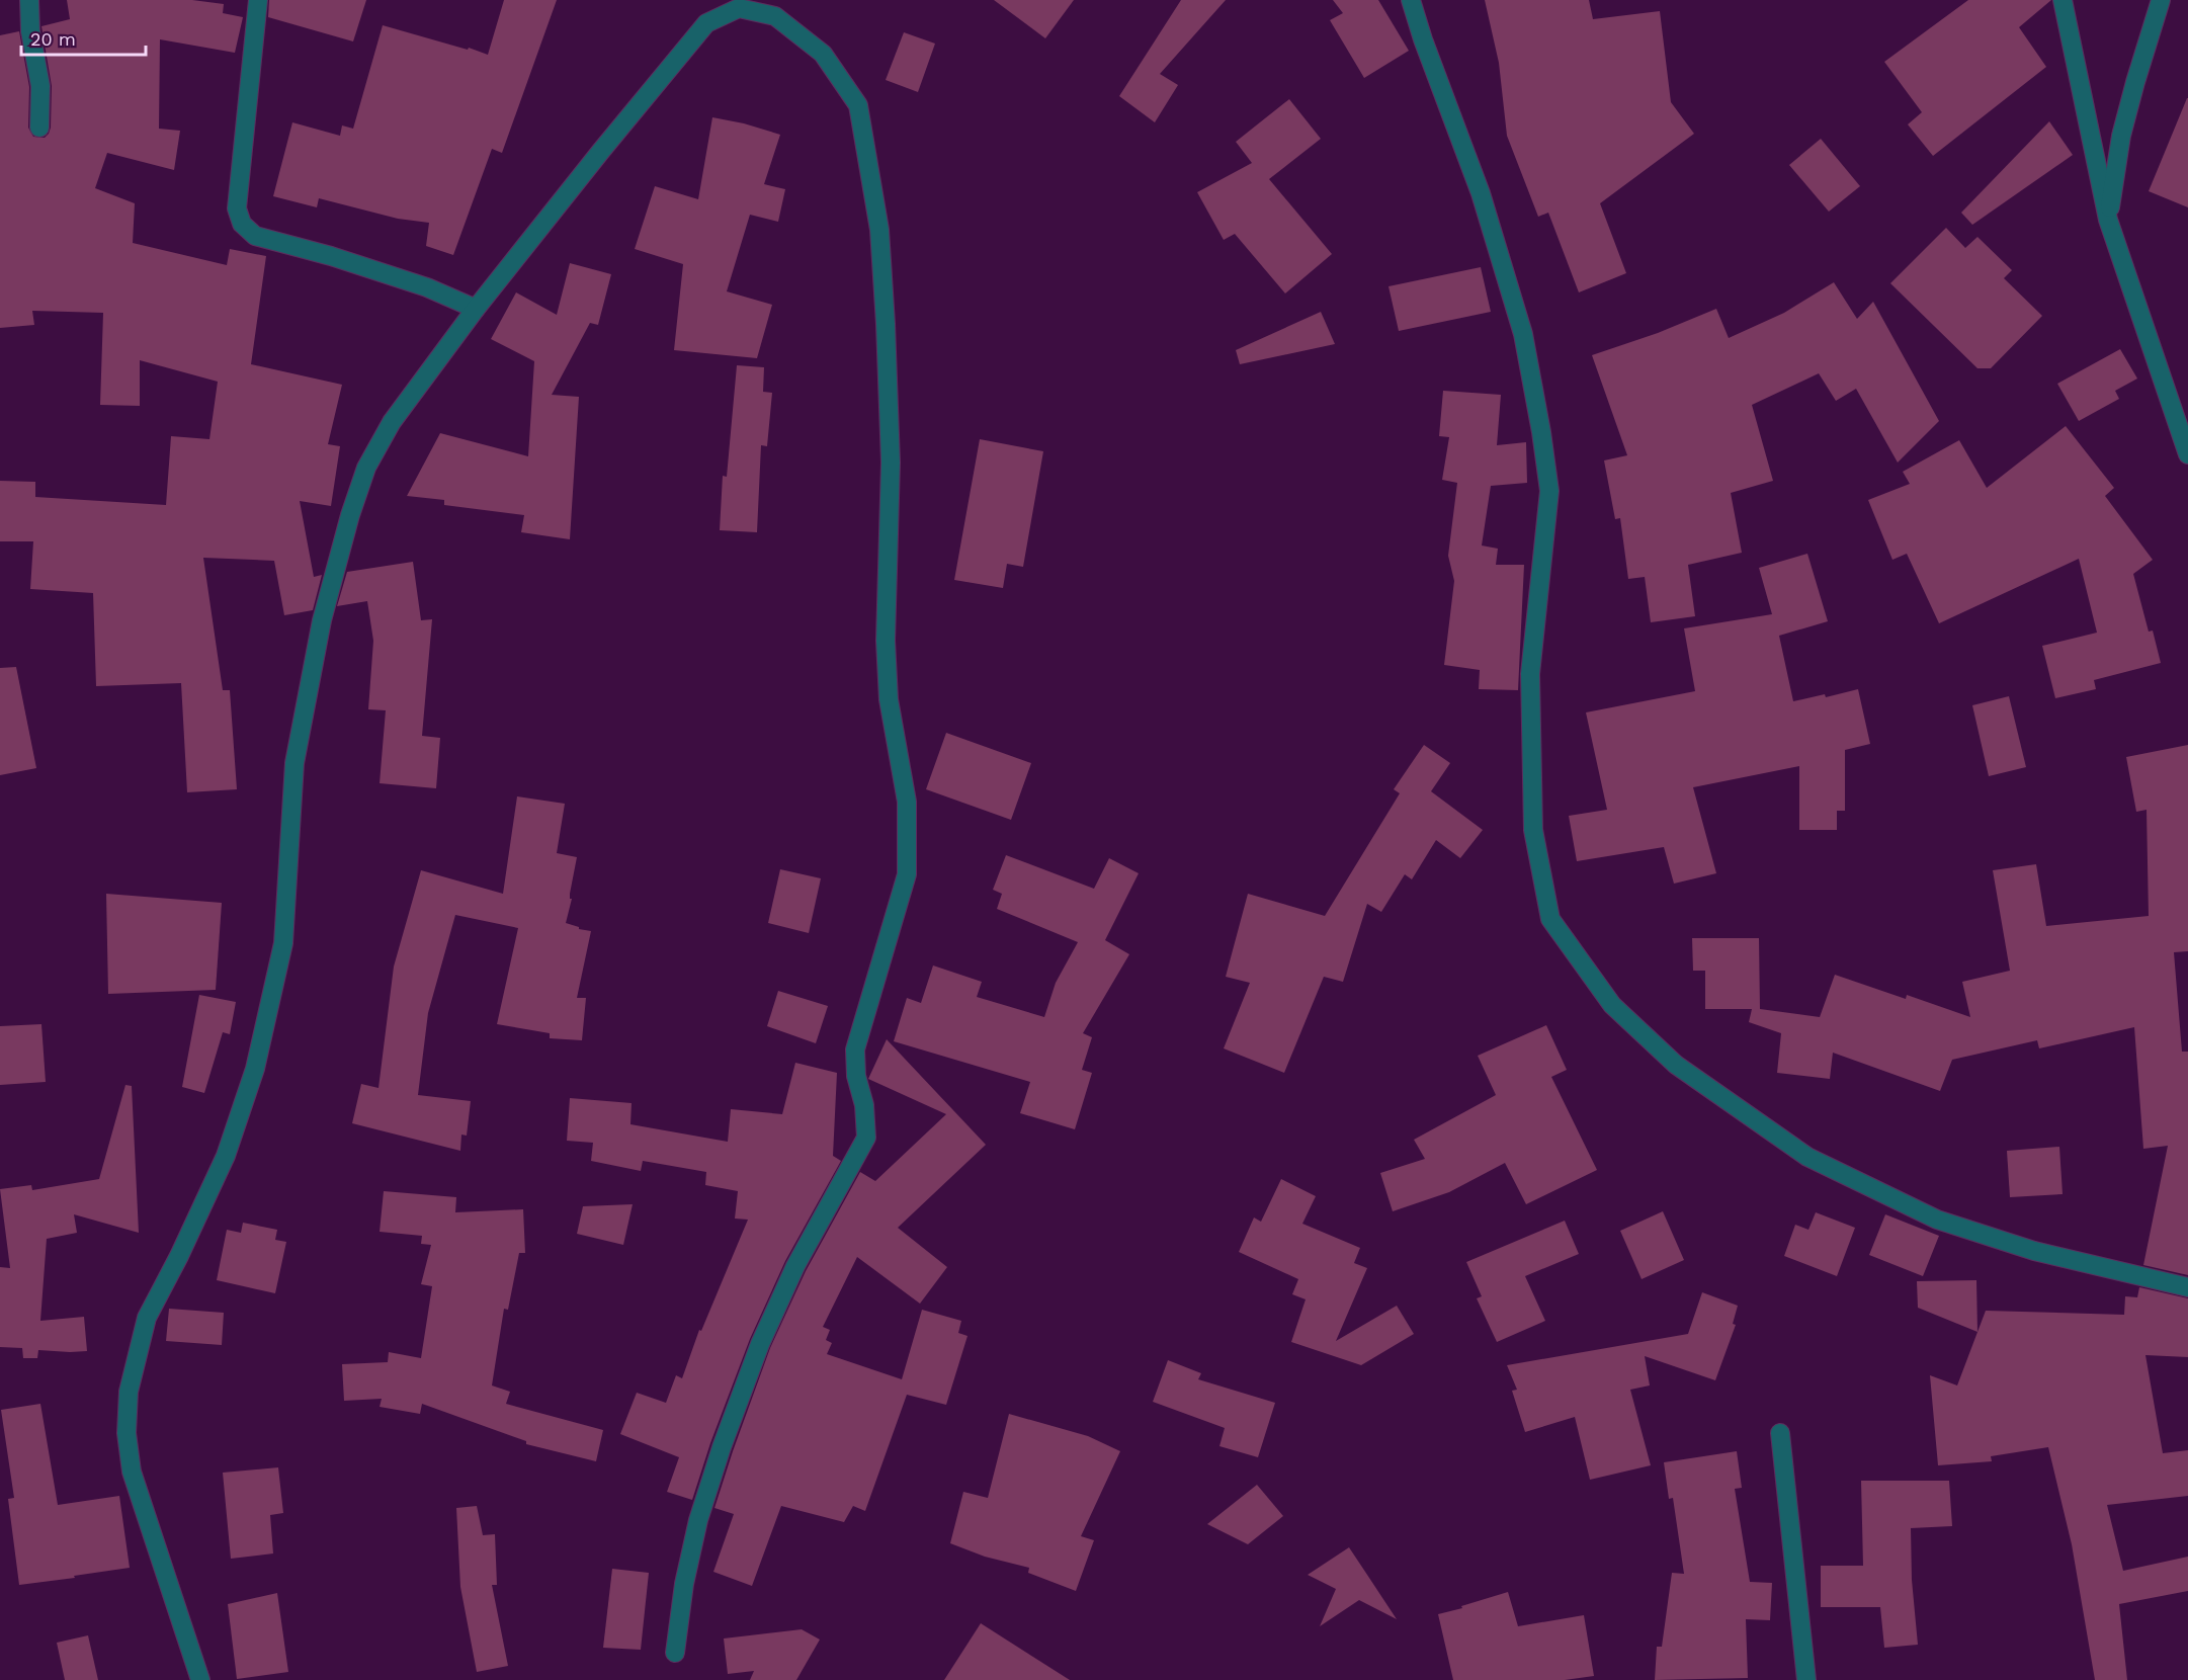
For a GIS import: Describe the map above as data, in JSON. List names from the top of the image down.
{
  "scale_bar": "20 m"
}
